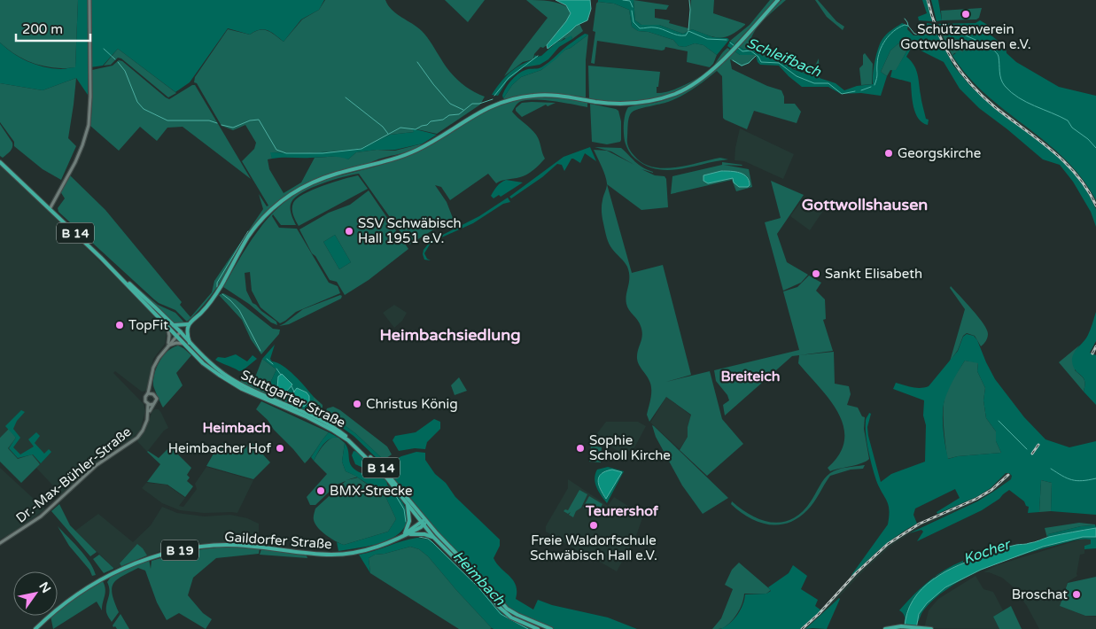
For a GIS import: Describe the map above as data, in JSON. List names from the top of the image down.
{
  "streets": {
    "main road": [
      "B 14",
      "Stuttgarter Straße",
      "Gaildorfer Straße",
      "B 19"
    ],
    "street": ["Dr.-Max-Bühler-Straße"]
  },
  "crossings": [
    ["B 14", "Stuttgarter Straße"],
    ["B 14", "Gaildorfer Straße"],
    ["Stuttgarter Straße", "Gaildorfer Straße"]
  ],
  "districts": [
    "Gottwollshausen",
    "Heimbachsiedlung",
    "Breiteich",
    "Heimbach",
    "Teurershof"
  ],
  "water": ["Schleifbach", "Kocher", "Heimbach"],
  "places": [
    "Schützenverein Gottwollshausen e.V.",
    "Georgskirche",
    "SSV Schwäbisch Hall 1951 e.V.",
    "Sankt Elisabeth",
    "TopFit",
    "Christus König",
    "Heimbacher Hof",
    "Sophie Scholl Kirche",
    "BMX-Strecke",
    "Freie Waldorfschule Schwäbisch Hall e.V.",
    "Broschat"
  ],
  "scale_bar": "200 m",
  "north": "top right"
}
